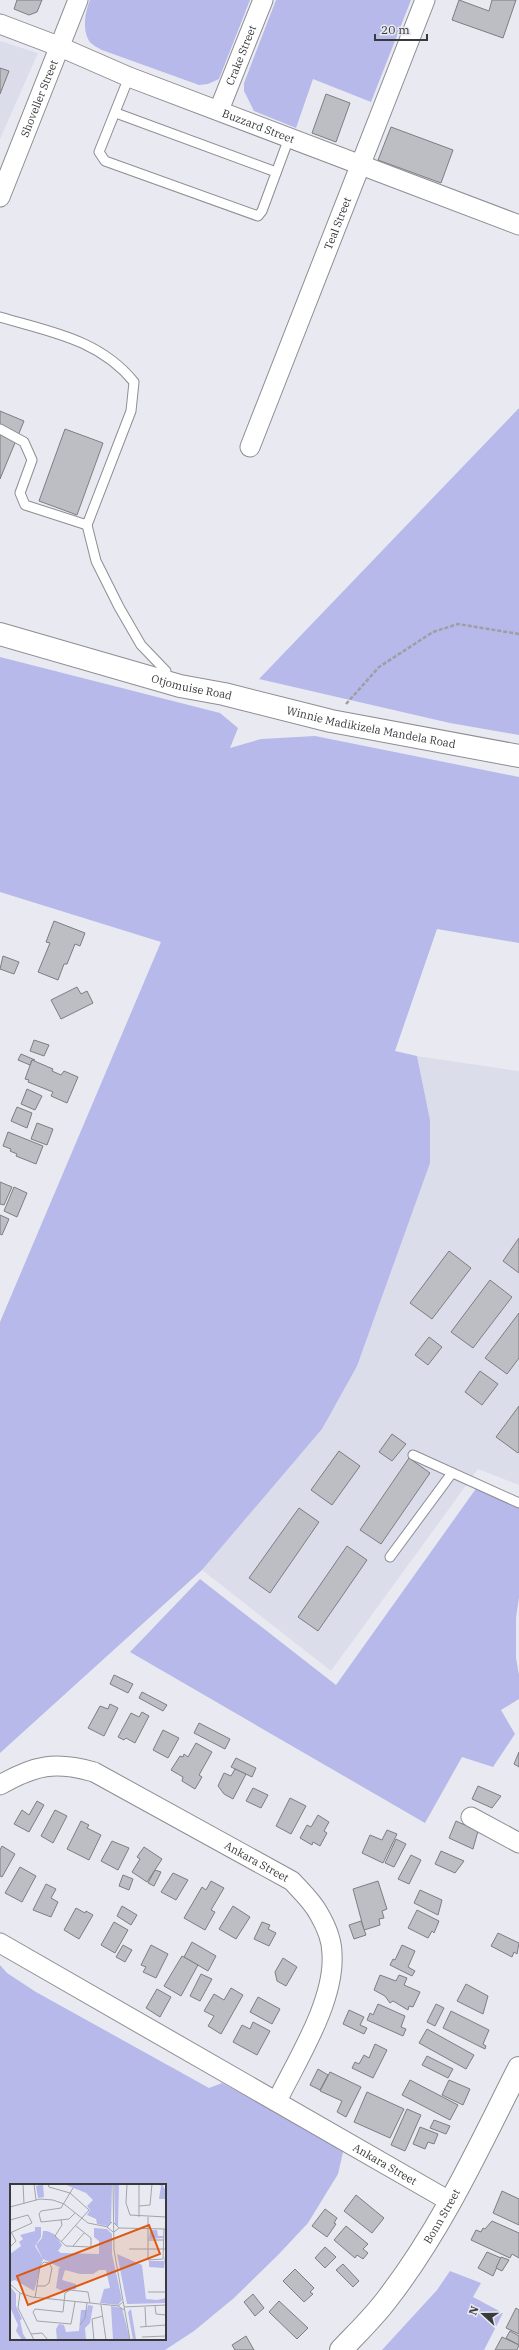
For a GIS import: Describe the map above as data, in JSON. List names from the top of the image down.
{
  "streets": {
    "main road": ["Otjomuise Road", "Winnie Madikizela Mandela Road", "Bonn Street"],
    "street": [
      "Crake Street",
      "Shoveller Street",
      "Buzzard Street",
      "Teal Street",
      "Ankara Street"
    ]
  },
  "crossings": [
    ["Crake Street", "Buzzard Street"],
    ["Shoveller Street", "Buzzard Street"],
    ["Buzzard Street", "Teal Street"],
    ["Otjomuise Road", "Winnie Madikizela Mandela Road"],
    ["Ankara Street", "Bonn Street"]
  ],
  "scale_bar": "20 m",
  "north": "left"
}
